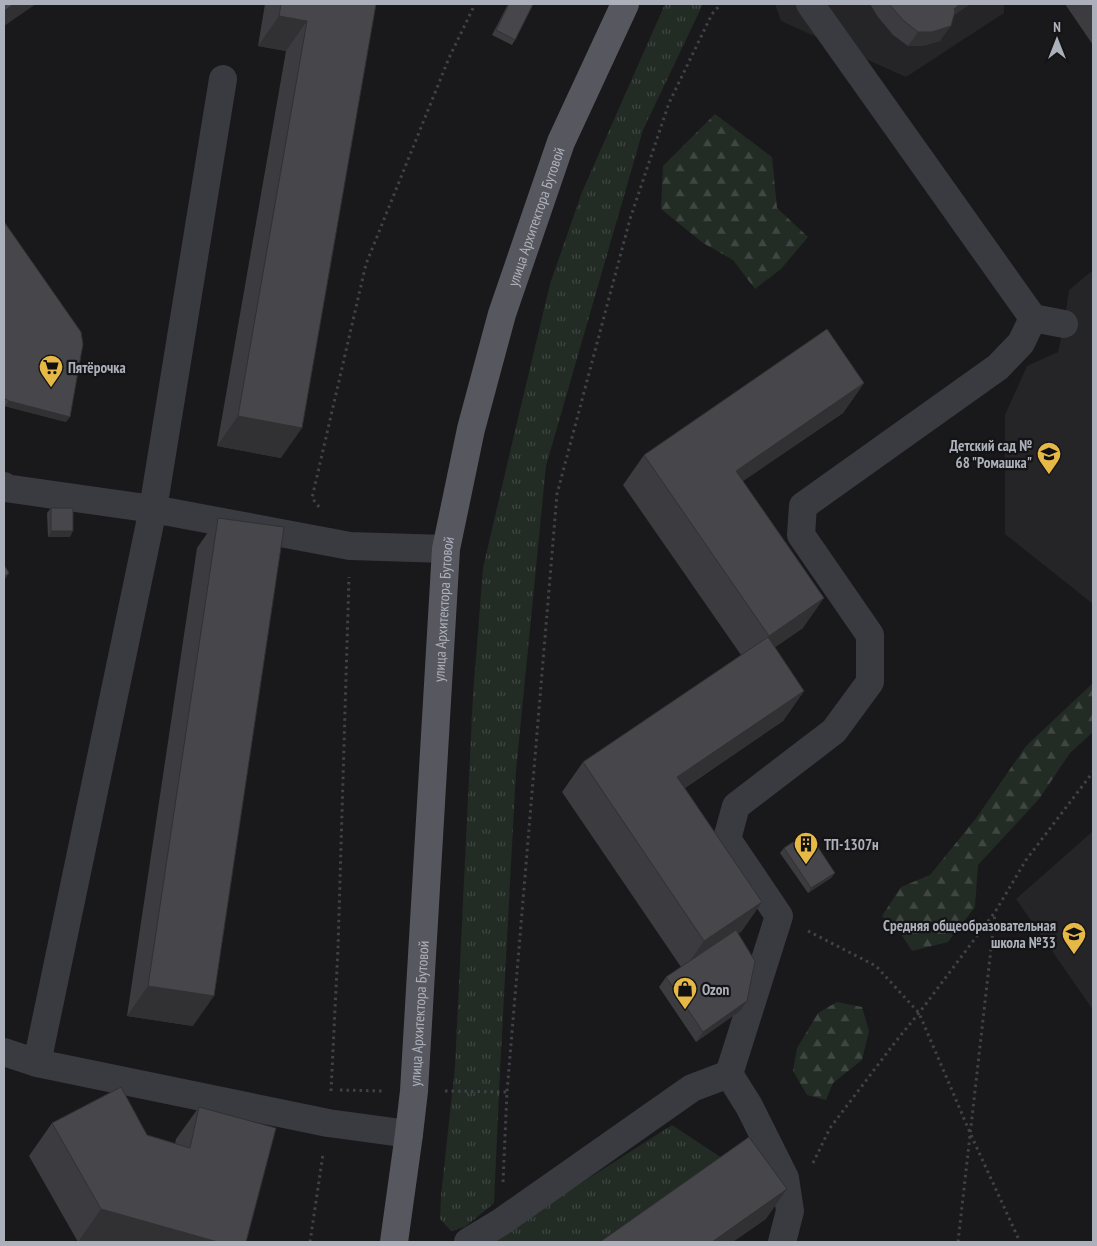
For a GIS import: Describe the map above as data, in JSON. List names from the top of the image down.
{
  "streets": {
    "main road": ["улица Архитектора Бутовой"]
  },
  "places": {
    "supermarket": ["Пятёрочка"],
    "school or university": ["Детский сад № 68 \"Ромашка\"", "Средняя общеобразовательная школа №33"],
    "building": ["ТП-1307н"],
    "shop": ["Ozon"]
  },
  "north": "top"
}
